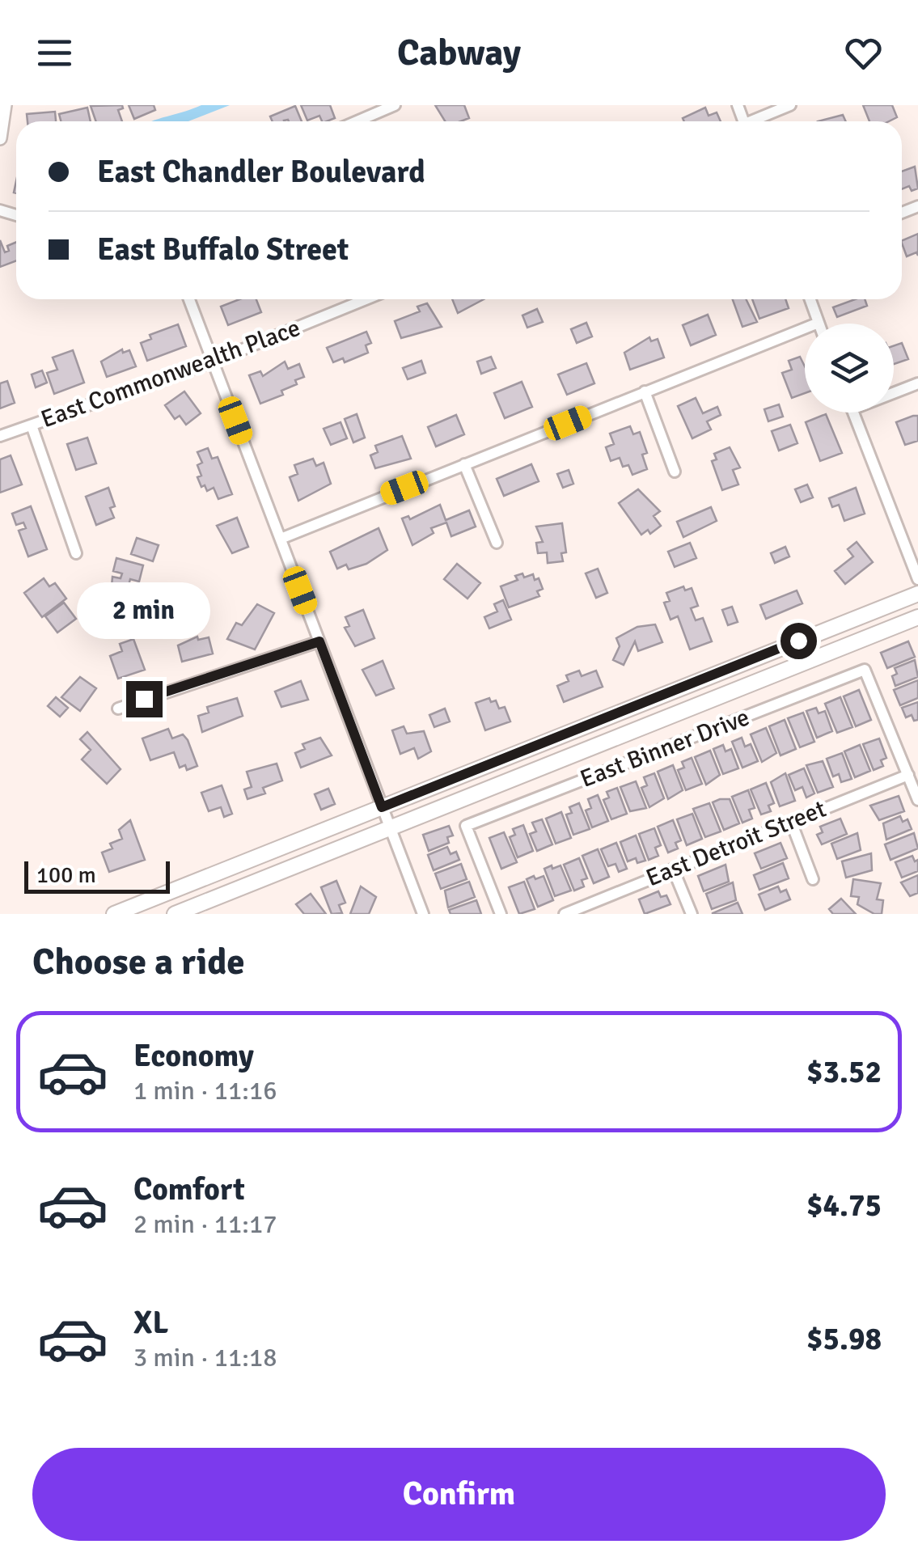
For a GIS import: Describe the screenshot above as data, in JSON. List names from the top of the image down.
{
  "streets": {
    "street": ["East Commonwealth Place", "East Binner Drive", "East Detroit Street"]
  },
  "crossings": [
    ["East Binner Drive", "East Detroit Street"]
  ],
  "scale_bar": "100 m",
  "page": {
    "header": "Cabway",
    "banner": ["East Chandler Boulevard", "East Buffalo Street"],
    "bubble": "2 min",
    "scale": "100 m",
    "heading": "Choose a ride",
    "list": [
      {
        "name": "Economy",
        "note": "1 min · 11:16",
        "value": "$3.52"
      },
      {
        "name": "Comfort",
        "note": "2 min · 11:17",
        "value": "$4.75"
      },
      {
        "name": "XL",
        "note": "3 min · 11:18",
        "value": "$5.98"
      }
    ],
    "buttons": "Confirm"
  }
}
